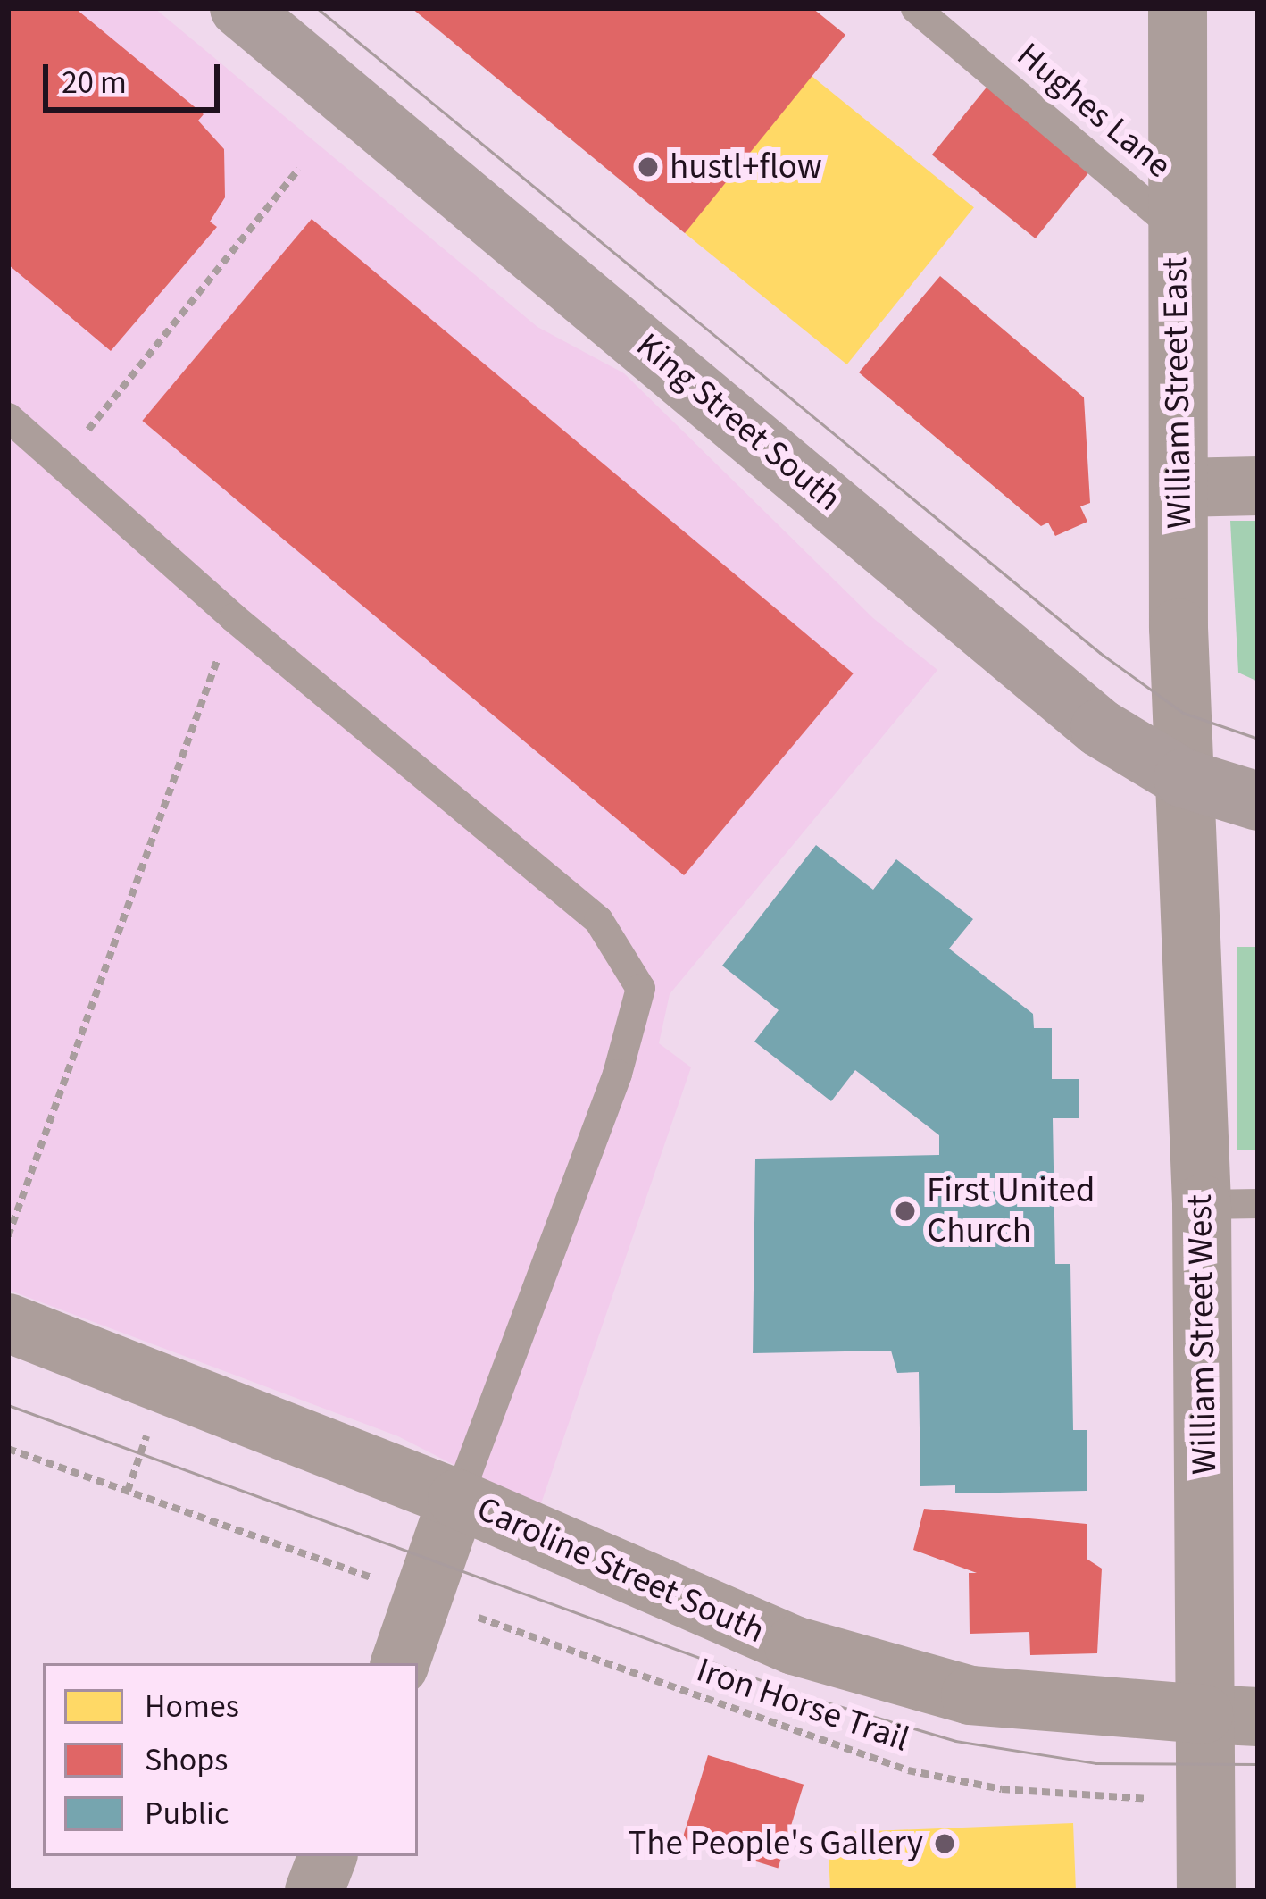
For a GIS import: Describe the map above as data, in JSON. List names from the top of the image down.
{
  "streets": {
    "main road": ["King Street South"],
    "street": ["William Street East", "William Street West", "Caroline Street South"],
    "lane": ["Hughes Lane"],
    "path": ["Iron Horse Trail"]
  },
  "crossings": [
    ["Hughes Lane", "William Street East"],
    ["William Street East", "King Street South"],
    ["William Street East", "William Street West"],
    ["King Street South", "William Street West"],
    ["William Street West", "Caroline Street South"]
  ],
  "places": ["hustl+flow", "First United Church", "The People's Gallery"],
  "legend": ["Homes", "Shops", "Public"],
  "scale_bar": "20 m"
}
